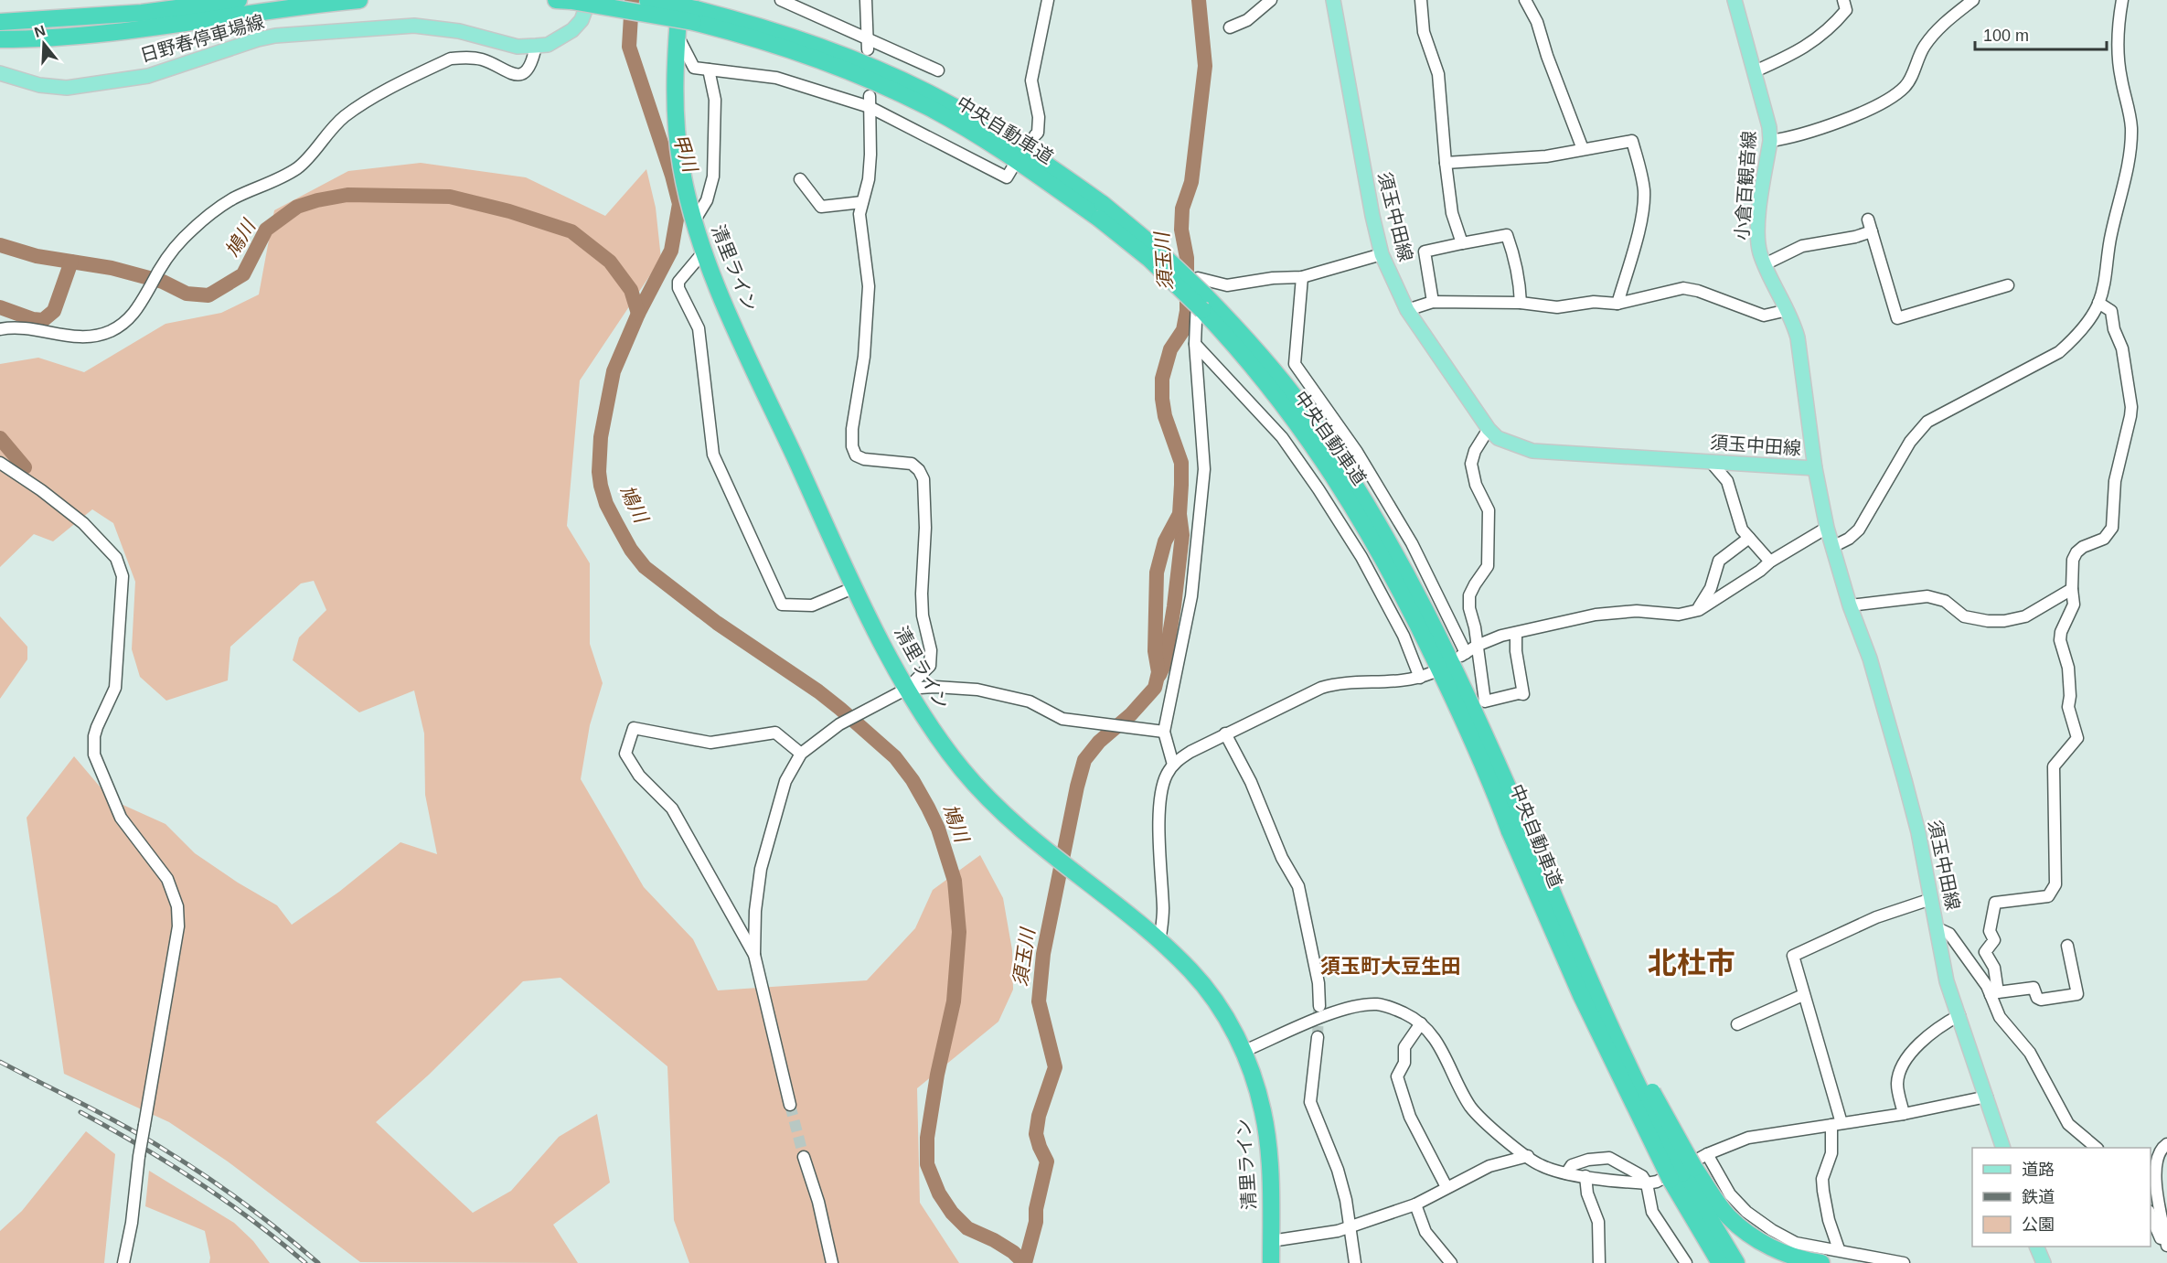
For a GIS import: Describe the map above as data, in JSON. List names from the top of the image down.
{
  "streets": {
    "highway": ["中央自動車道", "清里ライン"],
    "main road": ["日野春停車場線", "小倉百観音線", "須玉中田線"]
  },
  "crossings": [
    ["小倉百観音線", "須玉中田線"]
  ],
  "districts": ["北杜市", "須玉町大豆生田"],
  "water": ["甲川", "鳩川", "須玉川"],
  "legend": ["道路", "鉄道", "公園"],
  "scale_bar": "100 m",
  "north": "top"
}
